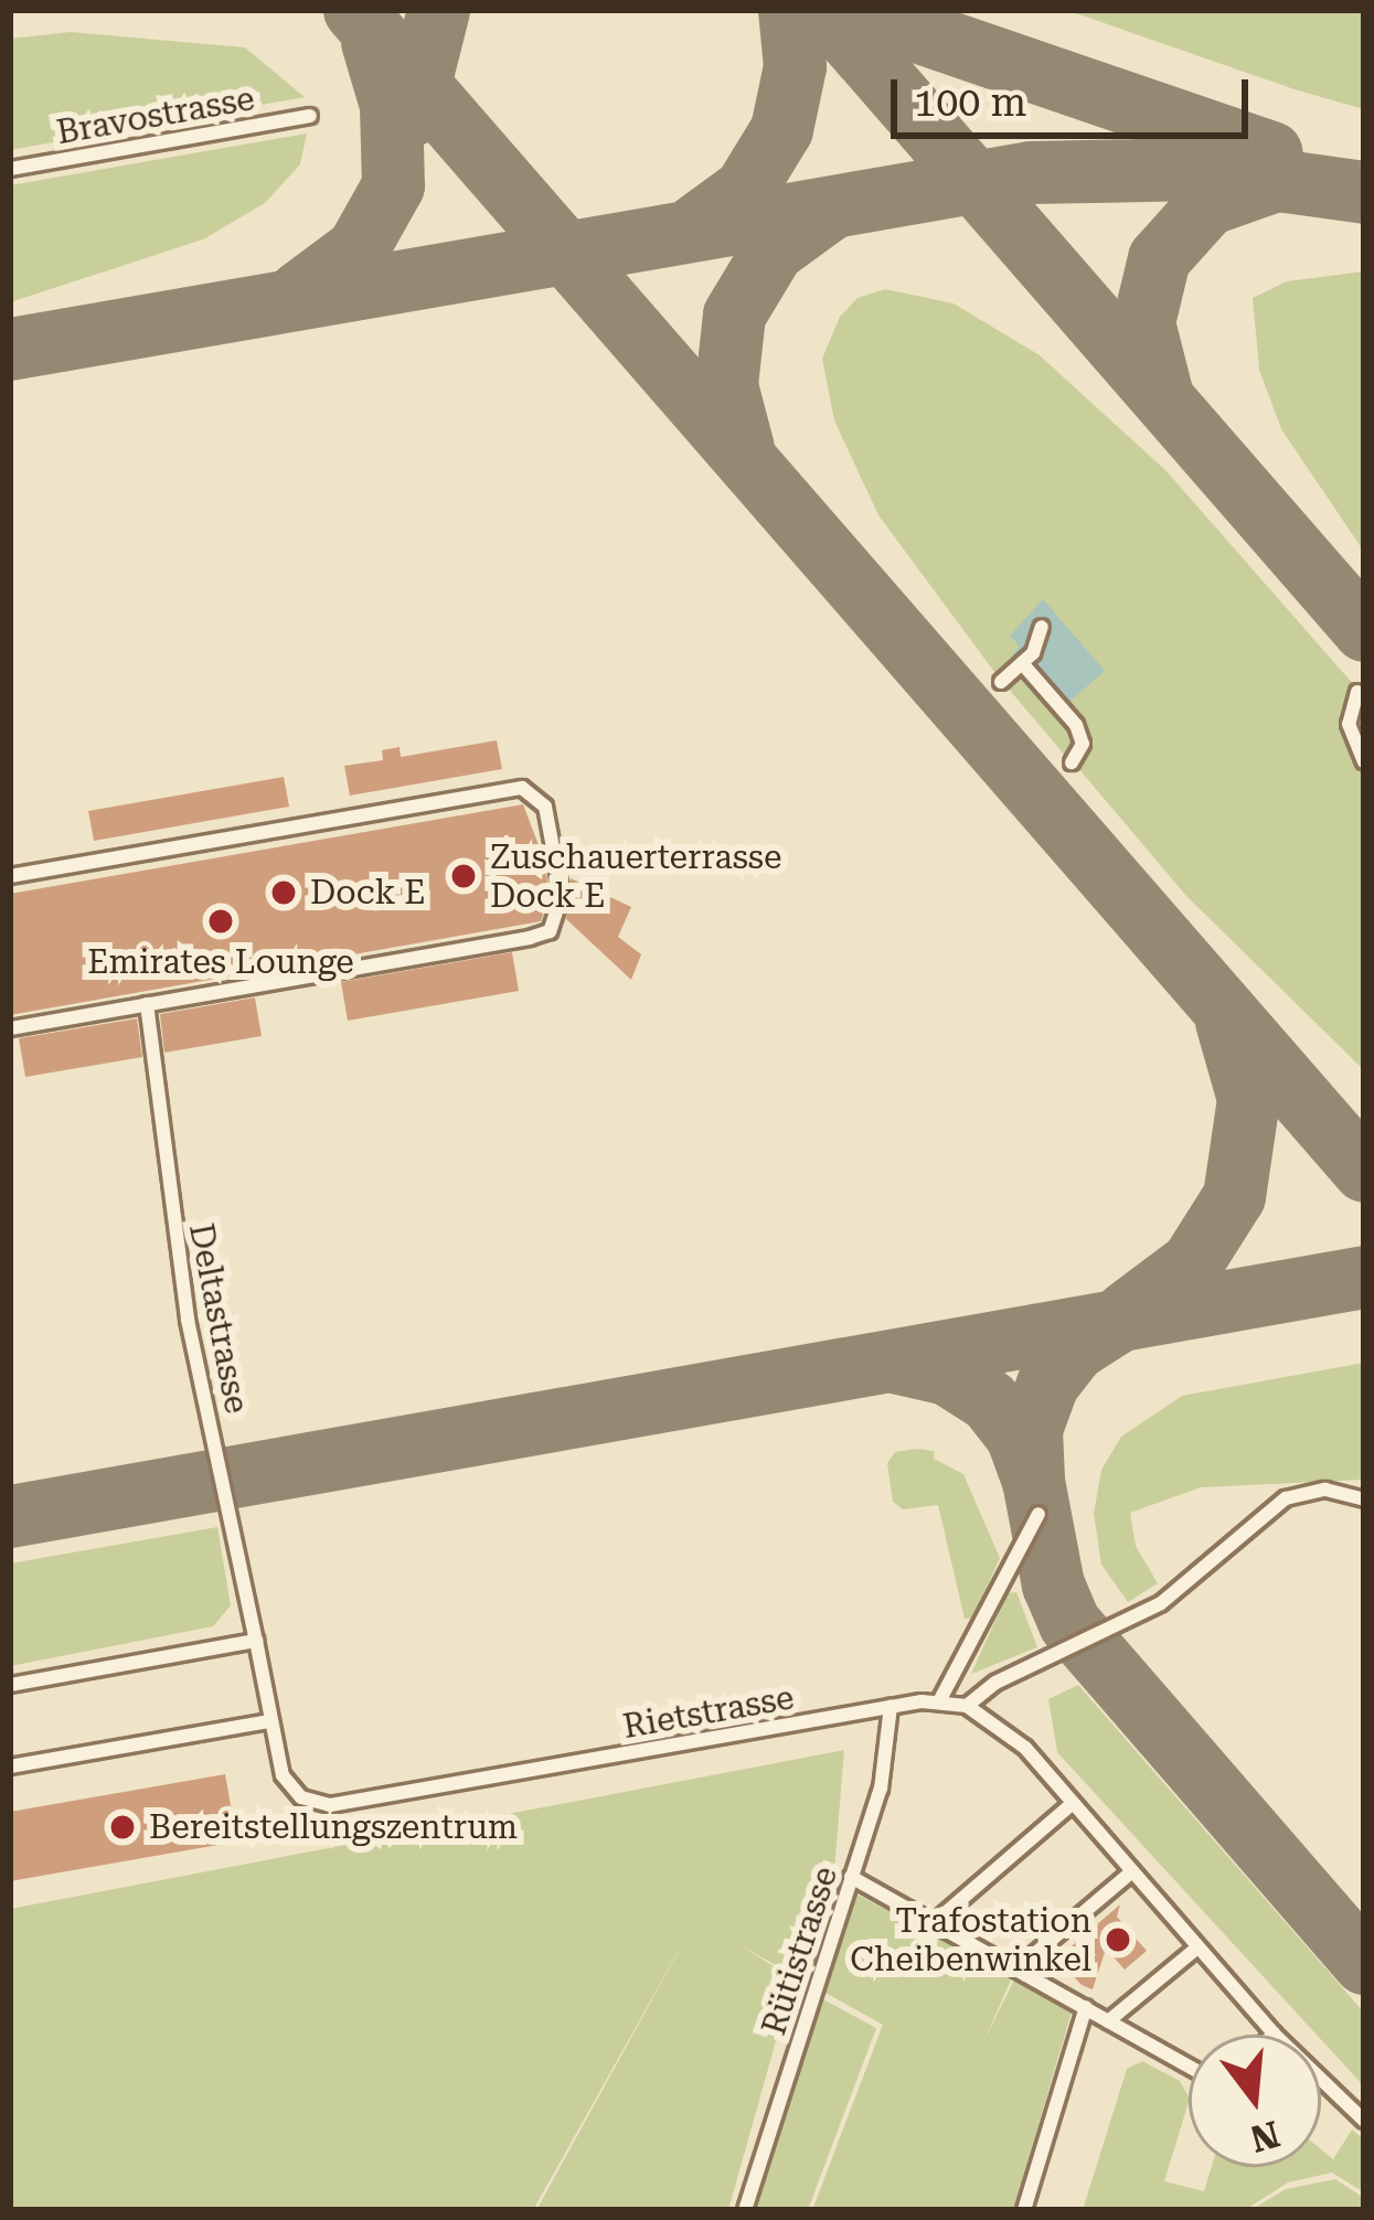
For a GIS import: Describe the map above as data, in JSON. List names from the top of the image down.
{
  "streets": {
    "lane": [
      "Bravostrasse",
      "Deltastrasse",
      "Rietstrasse",
      "Rütistrasse"
    ]
  },
  "crossings": [
    ["Deltastrasse", "Rietstrasse"],
    ["Rietstrasse", "Rütistrasse"]
  ],
  "places": [
    "Zuschauerterrasse Dock E",
    "Dock E",
    "Emirates Lounge",
    "Bereitstellungszentrum",
    "Trafostation Cheibenwinkel"
  ],
  "scale_bar": "100 m",
  "north": "bottom"
}
